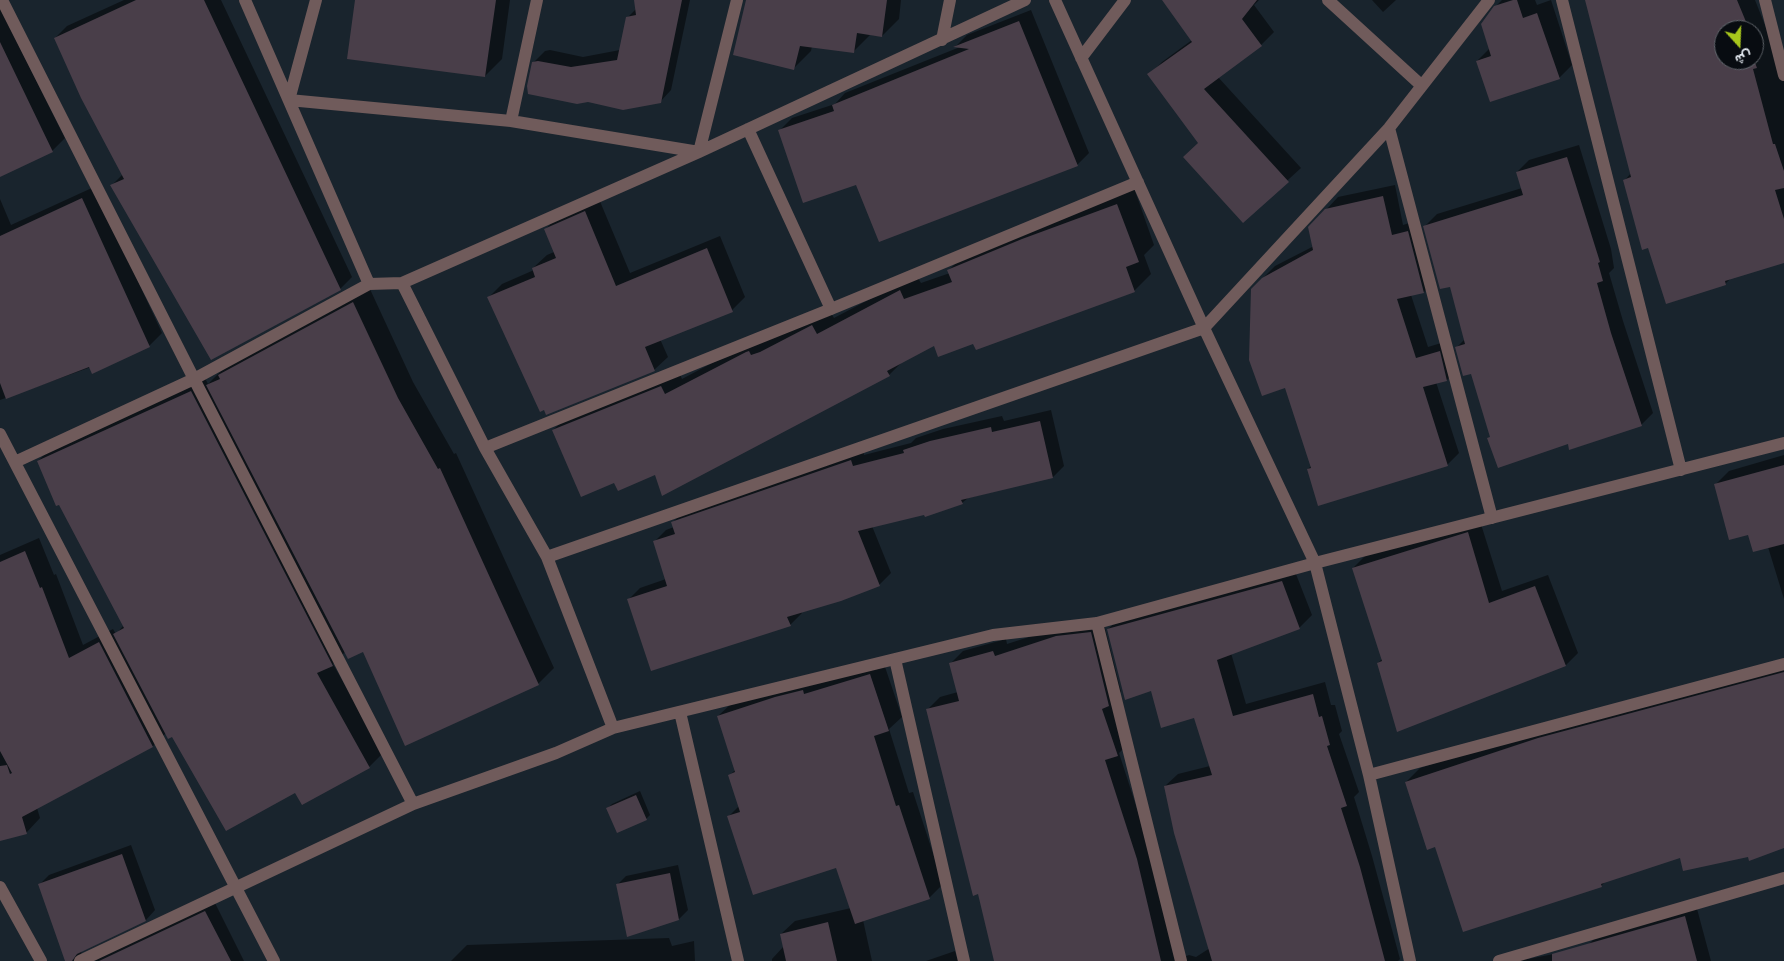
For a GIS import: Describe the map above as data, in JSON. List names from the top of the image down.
{
  "north": "bottom"
}
